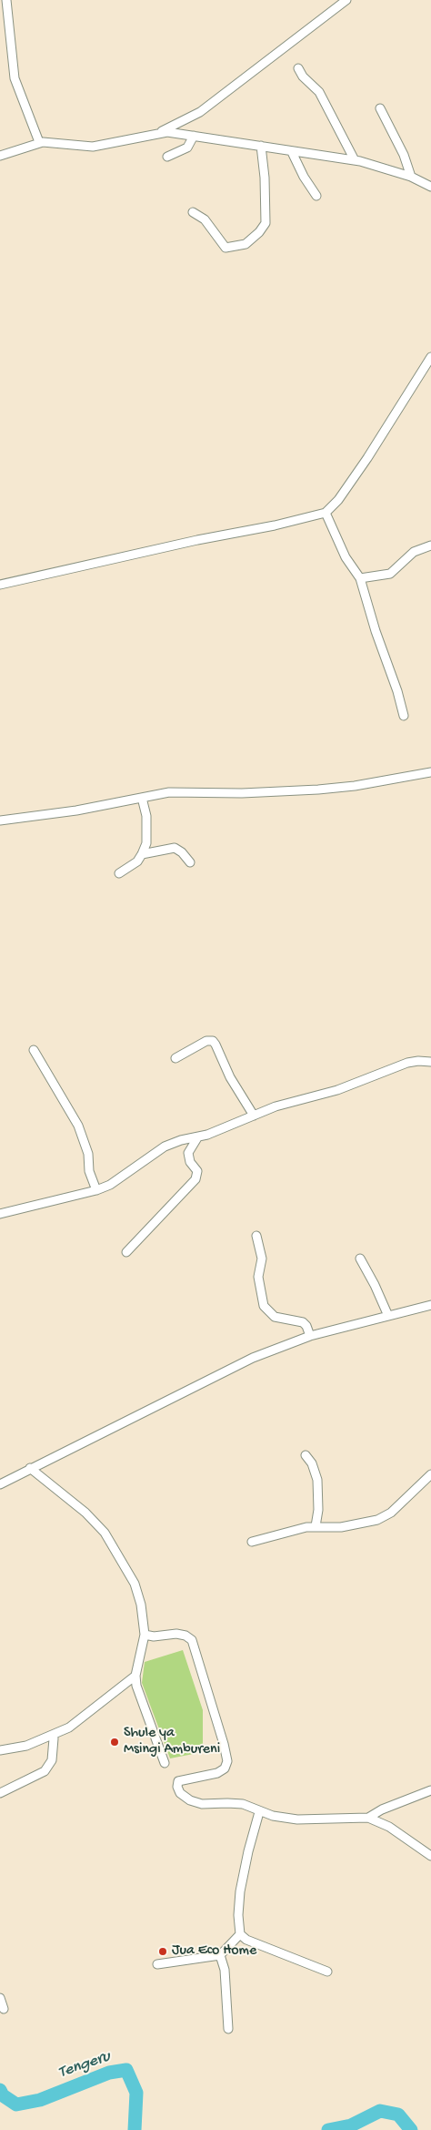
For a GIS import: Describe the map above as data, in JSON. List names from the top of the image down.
{
  "water": ["Tengeru"],
  "places": ["Shule ya Msingi Ambureni", "Jua Eco Home"]
}
